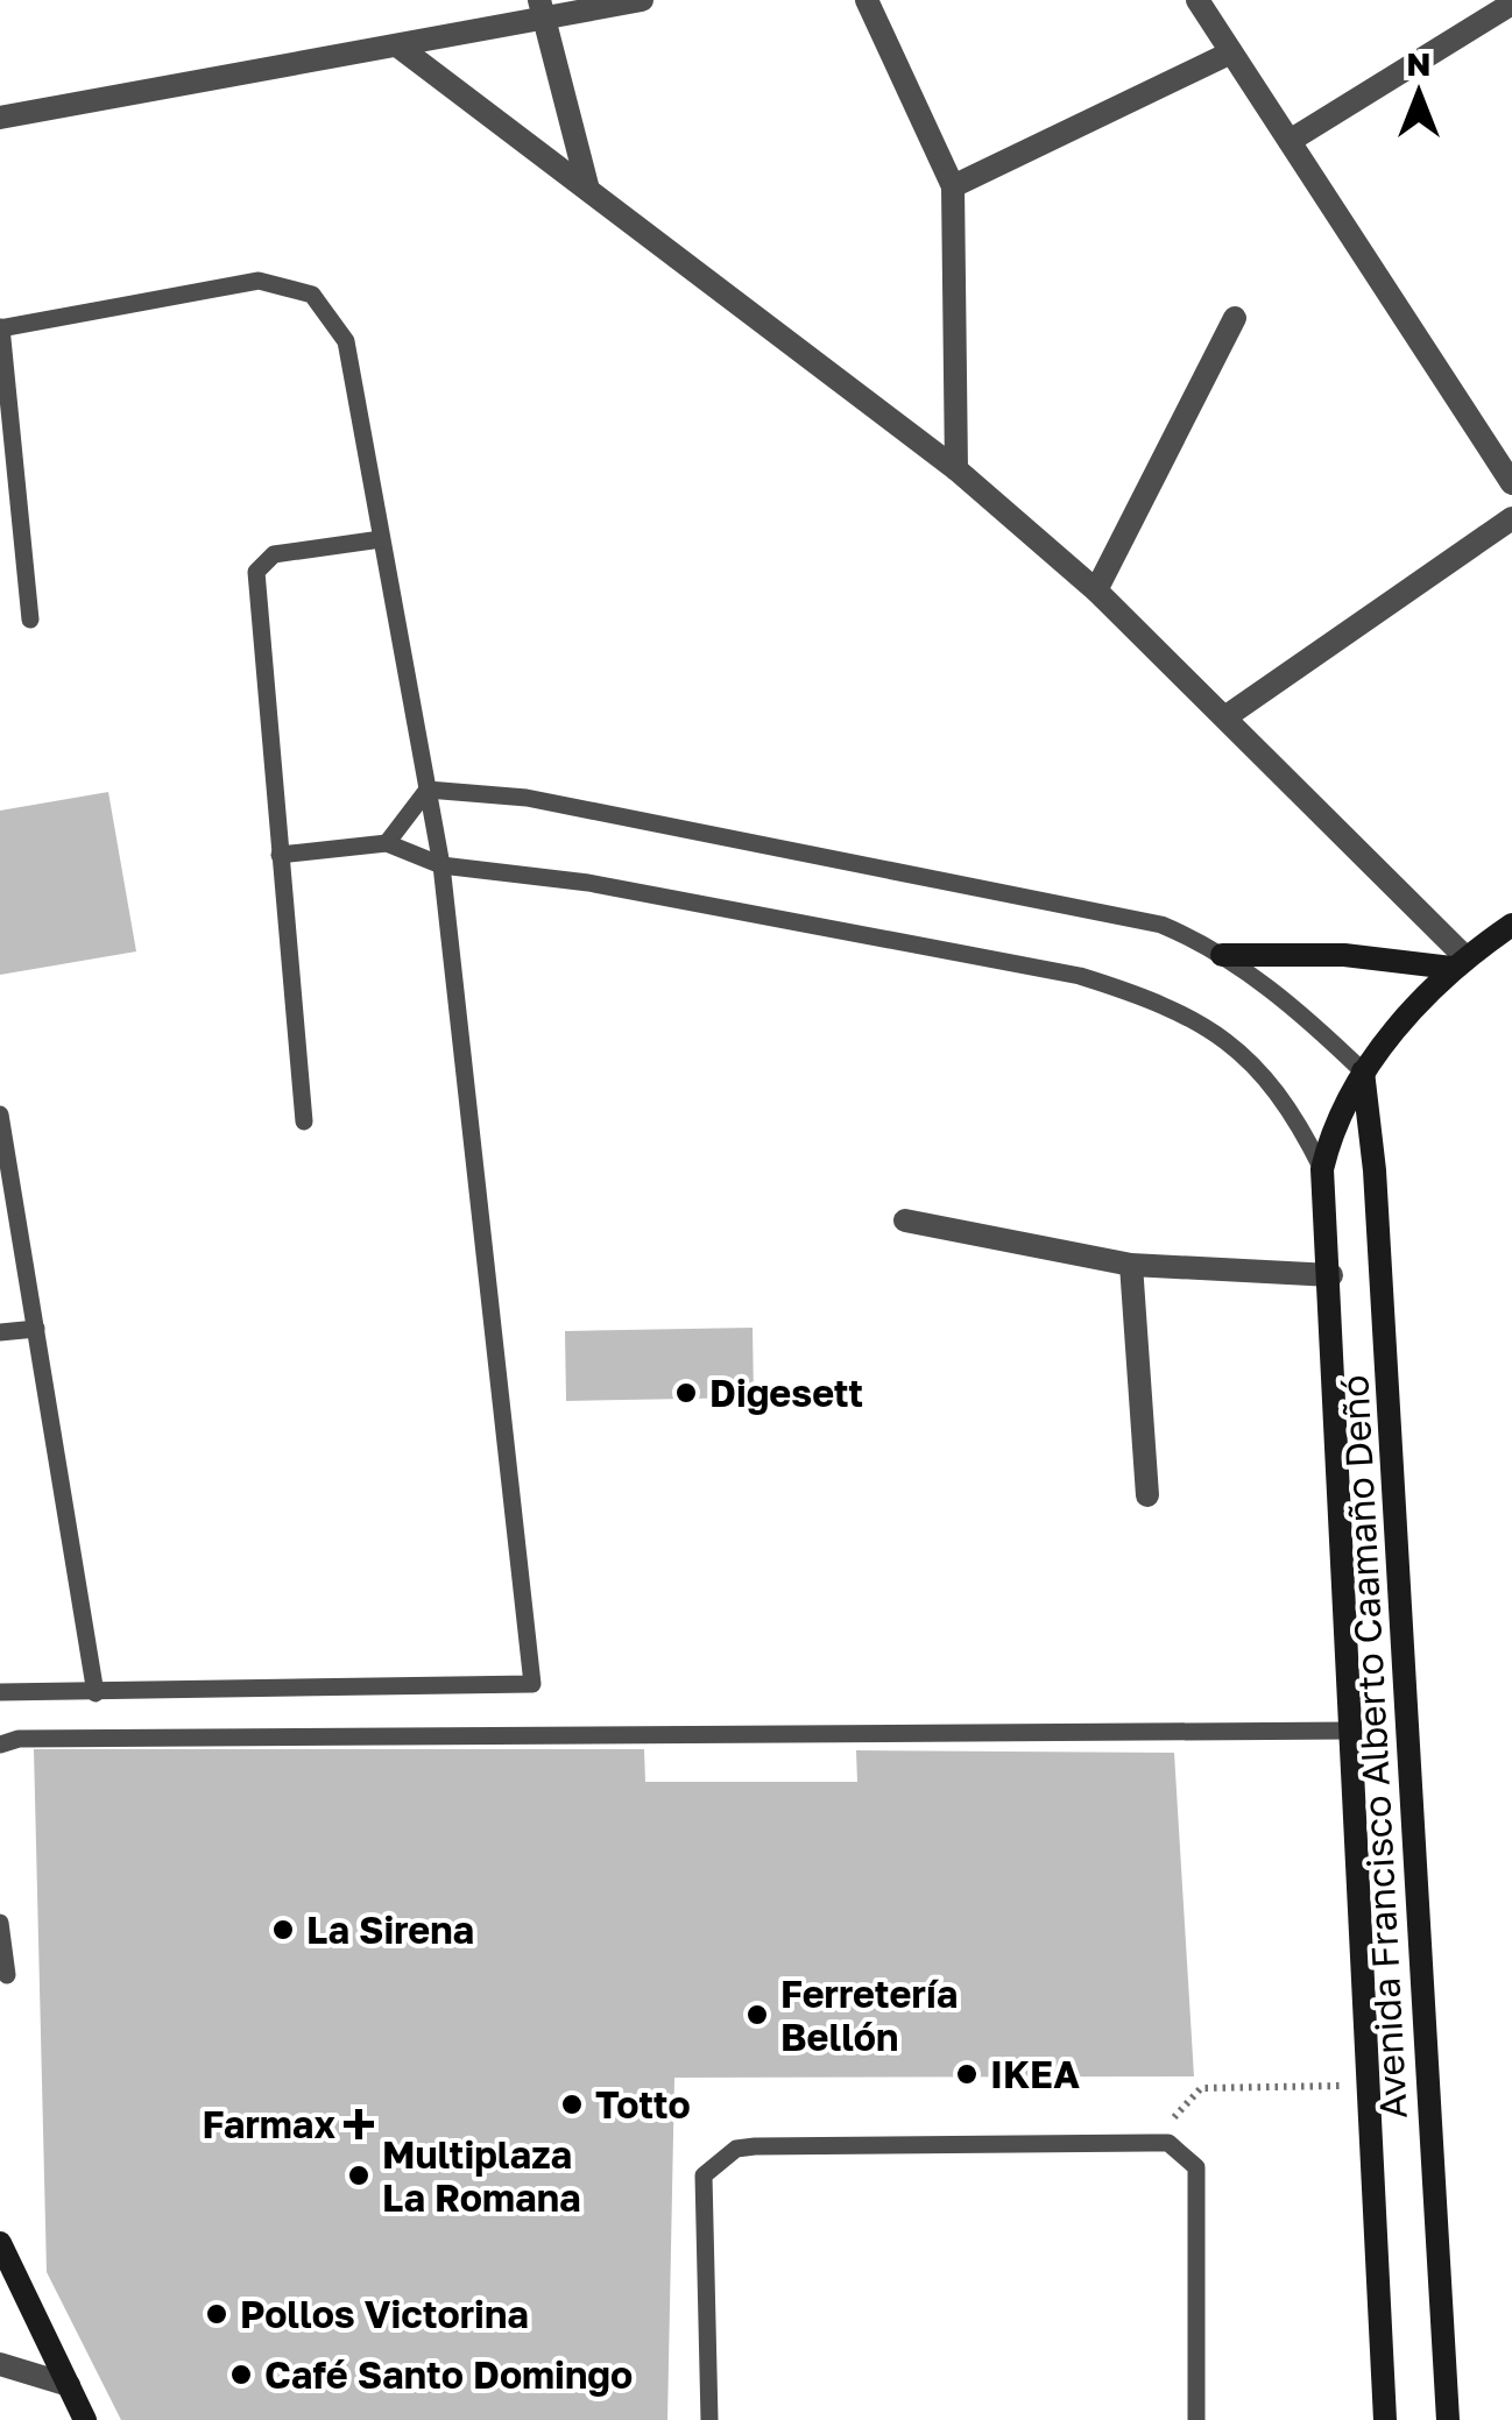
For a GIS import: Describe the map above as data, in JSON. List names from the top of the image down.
{
  "streets": {
    "street": ["Avenida Francisco Alberto Caamaño Deñó"]
  },
  "places": {
    "other": [
      "Digesett",
      "La Sirena",
      "Ferretería Bellón",
      "IKEA",
      "Totto",
      "Multiplaza La Romana",
      "Pollos Victorina",
      "Café Santo Domingo"
    ],
    "health": ["Farmax"]
  },
  "north": "top"
}
